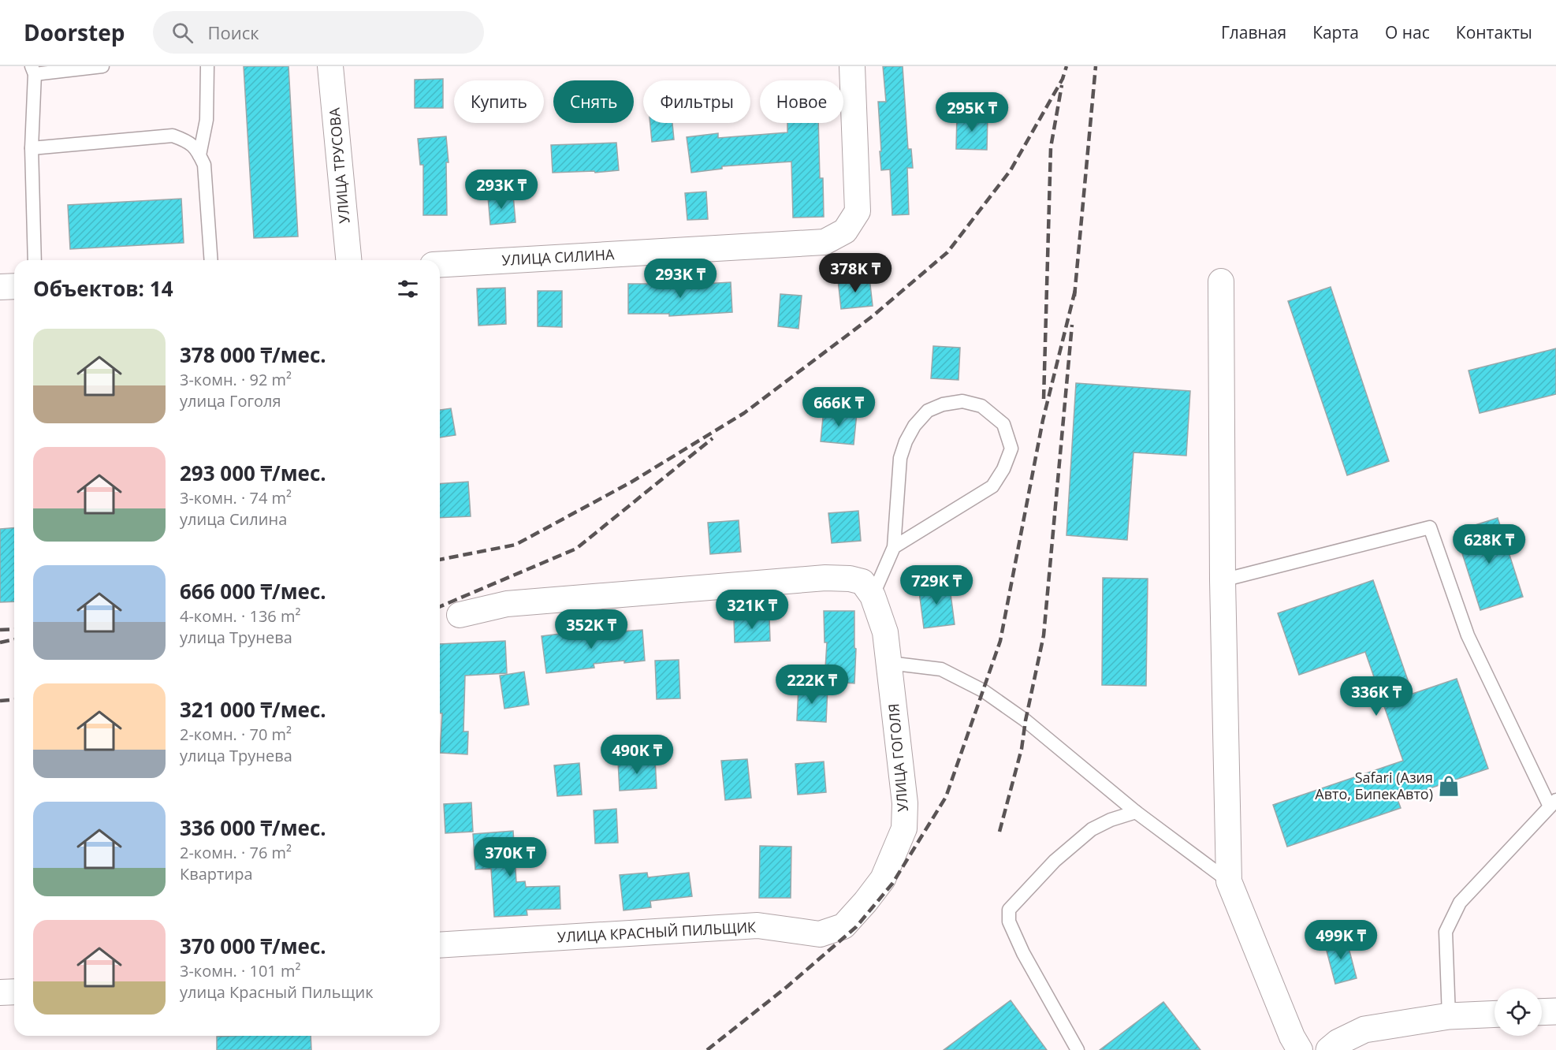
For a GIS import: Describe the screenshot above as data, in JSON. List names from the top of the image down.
{
  "streets": {
    "street": [
      "УЛИЦА ТРУСОВА",
      "УЛИЦА СИЛИНА",
      "УЛИЦА ГОГОЛЯ",
      "УЛИЦА КРАСНЫЙ ПИЛЬЩИК"
    ]
  },
  "crossings": [
    ["УЛИЦА ГОГОЛЯ", "УЛИЦА КРАСНЫЙ ПИЛЬЩИК"]
  ],
  "places": {
    "shop": ["Safari (Азия Авто, БипекАвто)"]
  },
  "page": {
    "header": "Doorstep",
    "search": "Поиск",
    "nav": [
      "Главная",
      "Карта",
      "О нас",
      "Контакты"
    ],
    "chip": [
      "Купить",
      "Снять",
      "Фильтры",
      "Новое"
    ],
    "price": [
      "295K ₸",
      "293K ₸",
      "378K ₸",
      "293K ₸",
      "666K ₸",
      "628K ₸",
      "729K ₸",
      "321K ₸",
      "352K ₸",
      "222K ₸",
      "336K ₸",
      "490K ₸",
      "370K ₸",
      "499K ₸"
    ],
    "heading": "Объектов: 14",
    "list": [
      {
        "name": "378 000 ₸/мес.",
        "note": "3-комн. · 92 m² · улица Гоголя"
      },
      {
        "name": "293 000 ₸/мес.",
        "note": "3-комн. · 74 m² · улица Силина"
      },
      {
        "name": "666 000 ₸/мес.",
        "note": "4-комн. · 136 m² · улица Трунева"
      },
      {
        "name": "321 000 ₸/мес.",
        "note": "2-комн. · 70 m² · улица Трунева"
      },
      {
        "name": "336 000 ₸/мес.",
        "note": "2-комн. · 76 m² · Квартира"
      },
      {
        "name": "370 000 ₸/мес.",
        "note": "3-комн. · 101 m² · улица Красный Пильщик"
      }
    ]
  }
}
